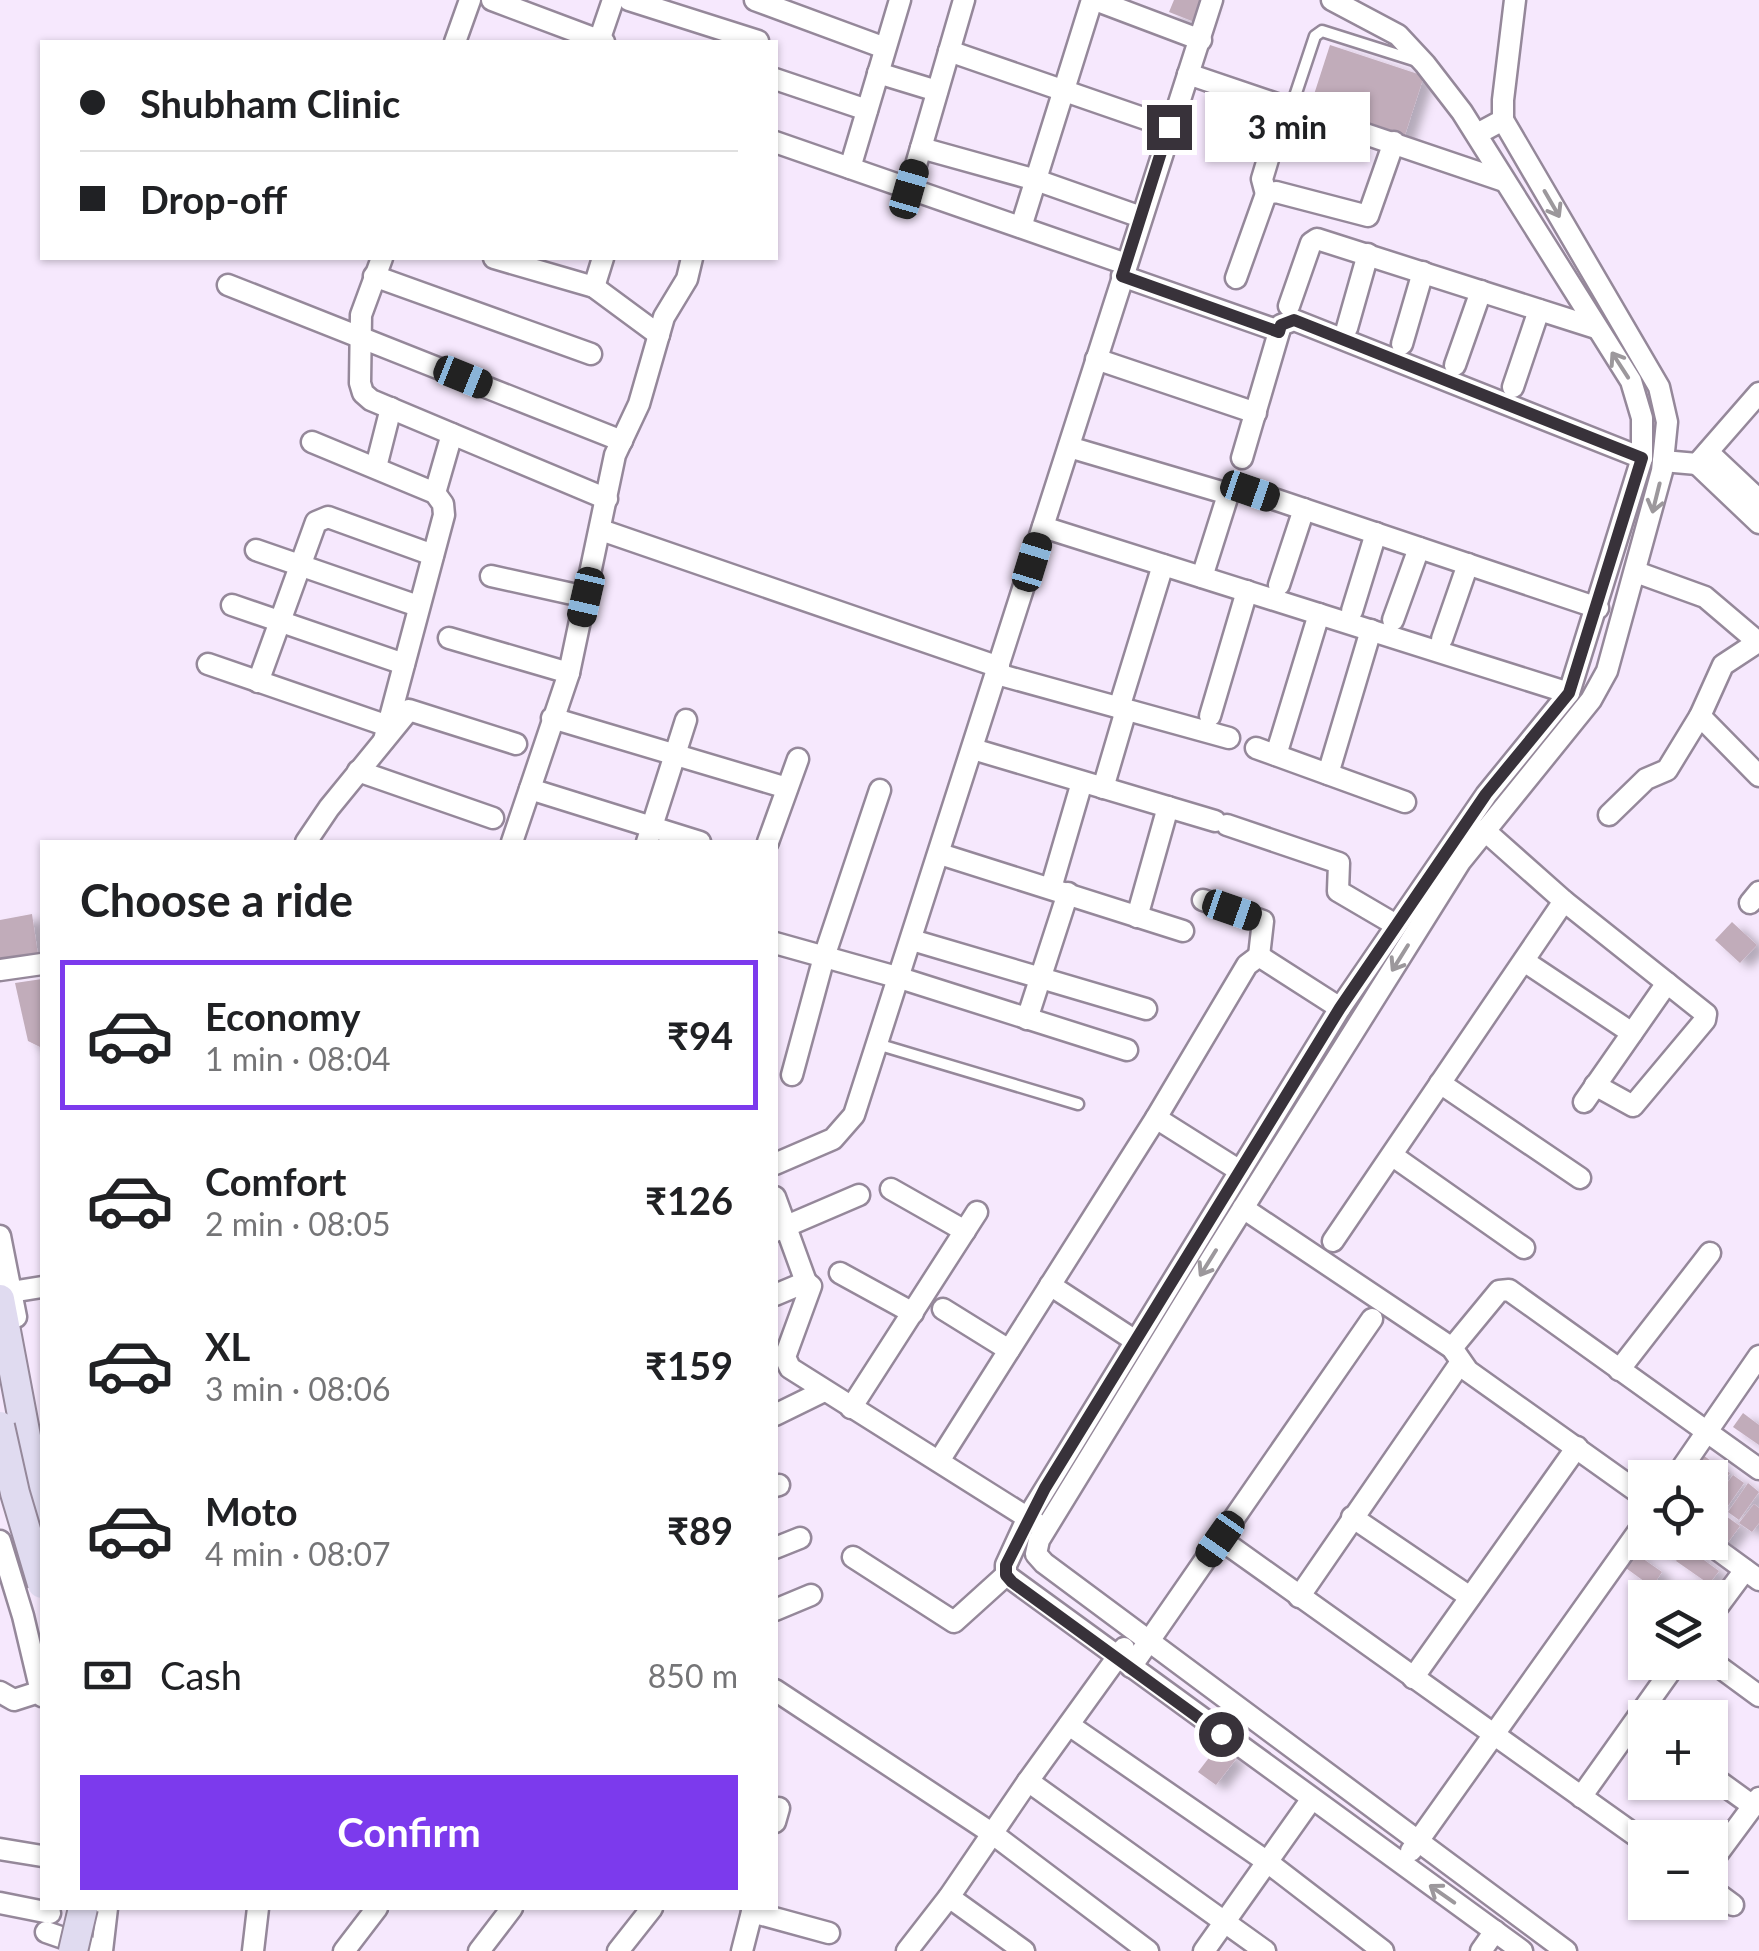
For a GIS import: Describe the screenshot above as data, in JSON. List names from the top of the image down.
{
  "page": {
    "banner": ["Shubham Clinic", "Drop-off"],
    "bubble": "3 min",
    "heading": "Choose a ride",
    "list": [
      {
        "name": "Economy",
        "note": "1 min · 08:04",
        "value": "₹94"
      },
      {
        "name": "Comfort",
        "note": "2 min · 08:05",
        "value": "₹126"
      },
      {
        "name": "XL",
        "note": "3 min · 08:06",
        "value": "₹159"
      },
      {
        "name": "Moto",
        "note": "4 min · 08:07",
        "value": "₹89"
      }
    ],
    "map_buttons": ["+", "−"],
    "pay": ["Cash", "850 m"],
    "buttons": "Confirm"
  }
}
